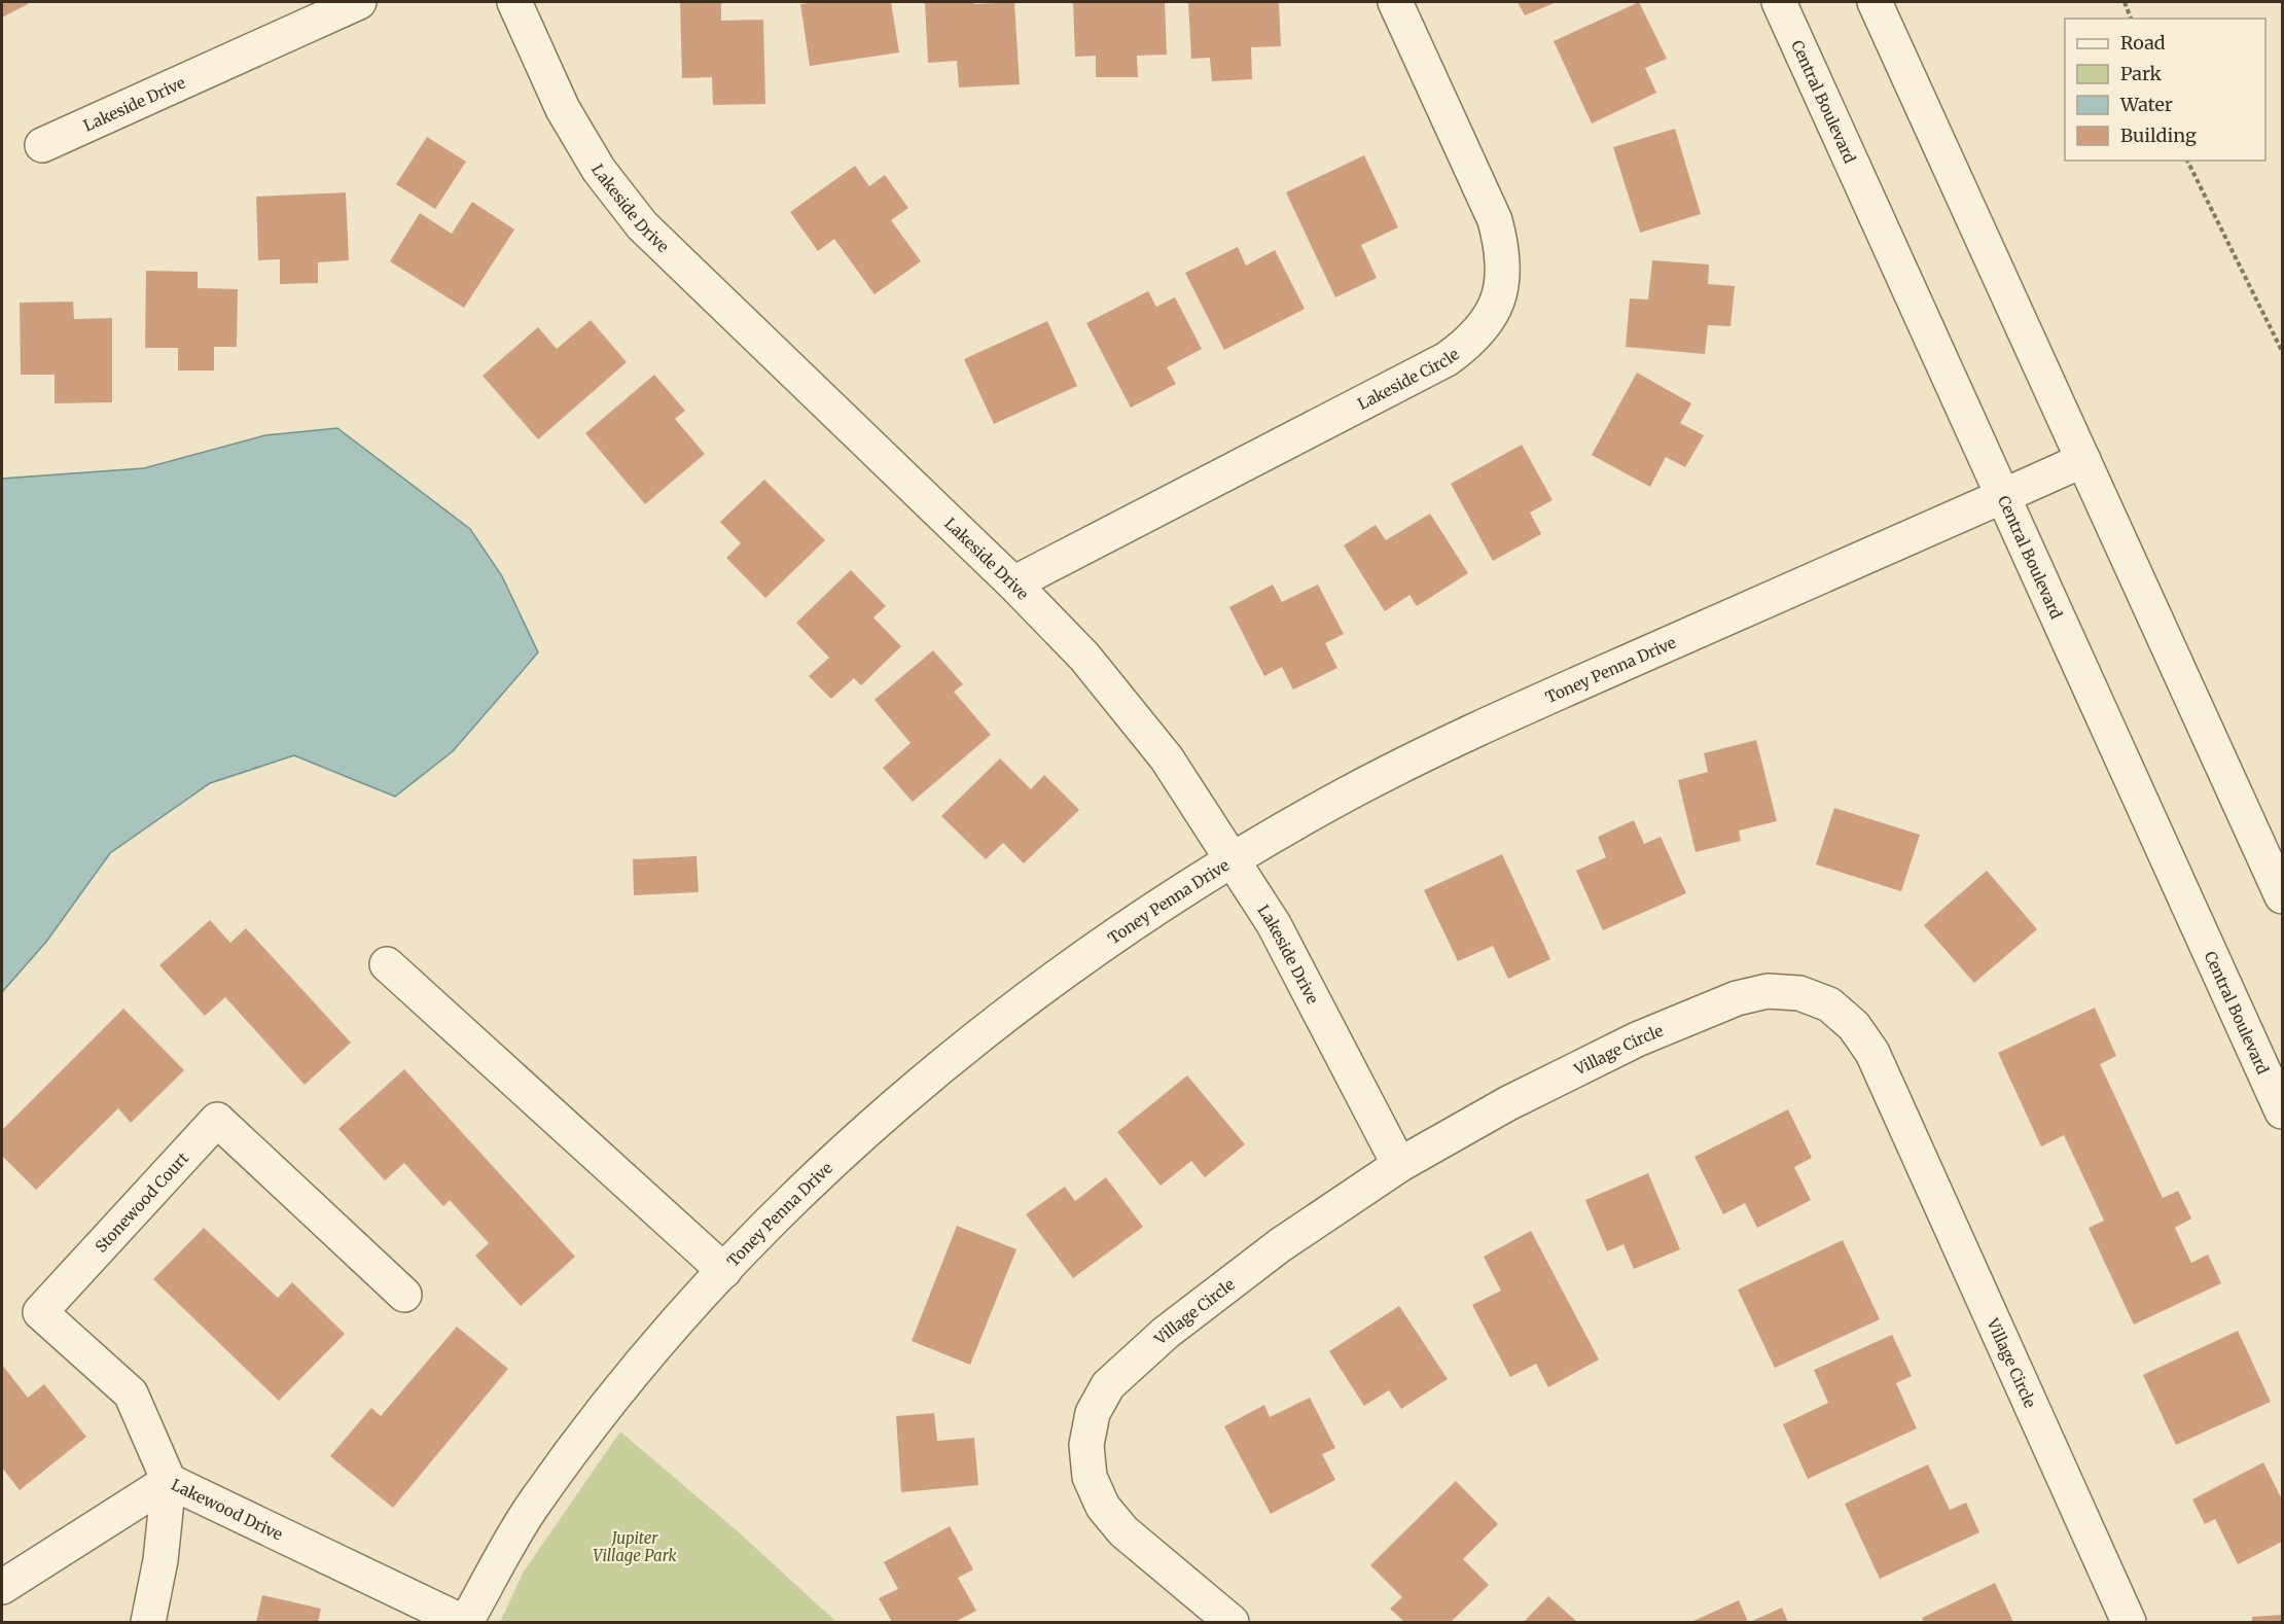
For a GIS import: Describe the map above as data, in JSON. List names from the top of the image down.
{
  "streets": {
    "street": [
      "Central Boulevard",
      "Lakeside Drive",
      "Lakeside Circle",
      "Toney Penna Drive",
      "Village Circle",
      "Stonewood Court",
      "Lakewood Drive"
    ]
  },
  "crossings": [
    ["Central Boulevard", "Toney Penna Drive"],
    ["Lakeside Drive", "Lakeside Circle"],
    ["Lakeside Drive", "Toney Penna Drive"],
    ["Lakeside Drive", "Village Circle"],
    ["Toney Penna Drive", "Lakewood Drive"],
    ["Stonewood Court", "Lakewood Drive"]
  ],
  "parks": ["Jupiter Village Park"],
  "legend": [
    "Road",
    "Park",
    "Water",
    "Building"
  ]
}
